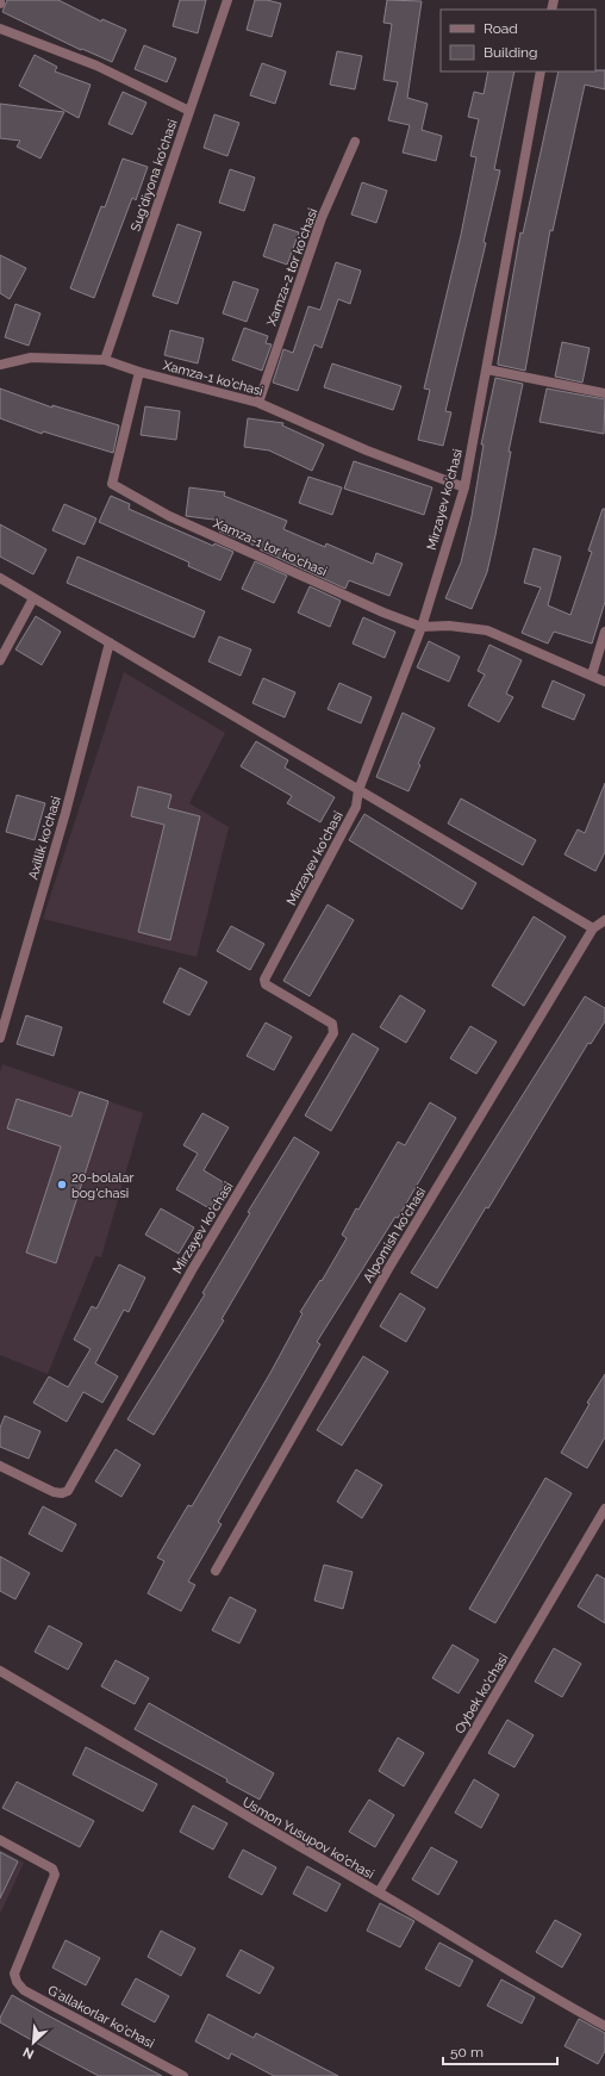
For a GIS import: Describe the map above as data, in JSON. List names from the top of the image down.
{
  "streets": {
    "street": [
      "Sug'diyona ko'chasi",
      "Xamza-2 tor ko'chasi",
      "Xamza-1 ko'chasi",
      "Mirzayev ko'chasi",
      "Xamza-1 tor ko'chasi",
      "Axillik ko'chasi",
      "Alpomish ko'chasi",
      "Oybek ko'chasi",
      "Usmon Yusupov ko'chasi",
      "G'allakorlar ko'chasi"
    ]
  },
  "crossings": [
    ["Sug'diyona ko'chasi", "Xamza-1 ko'chasi"],
    ["Xamza-2 tor ko'chasi", "Xamza-1 ko'chasi"],
    ["Xamza-1 ko'chasi", "Mirzayev ko'chasi"],
    ["Xamza-1 ko'chasi", "Xamza-1 tor ko'chasi"],
    ["Mirzayev ko'chasi", "Xamza-1 tor ko'chasi"],
    ["Oybek ko'chasi", "Usmon Yusupov ko'chasi"]
  ],
  "places": ["20-bolalar bog'chasi"],
  "legend": ["Road", "Building"],
  "scale_bar": "50 m",
  "north": "bottom left"
}
